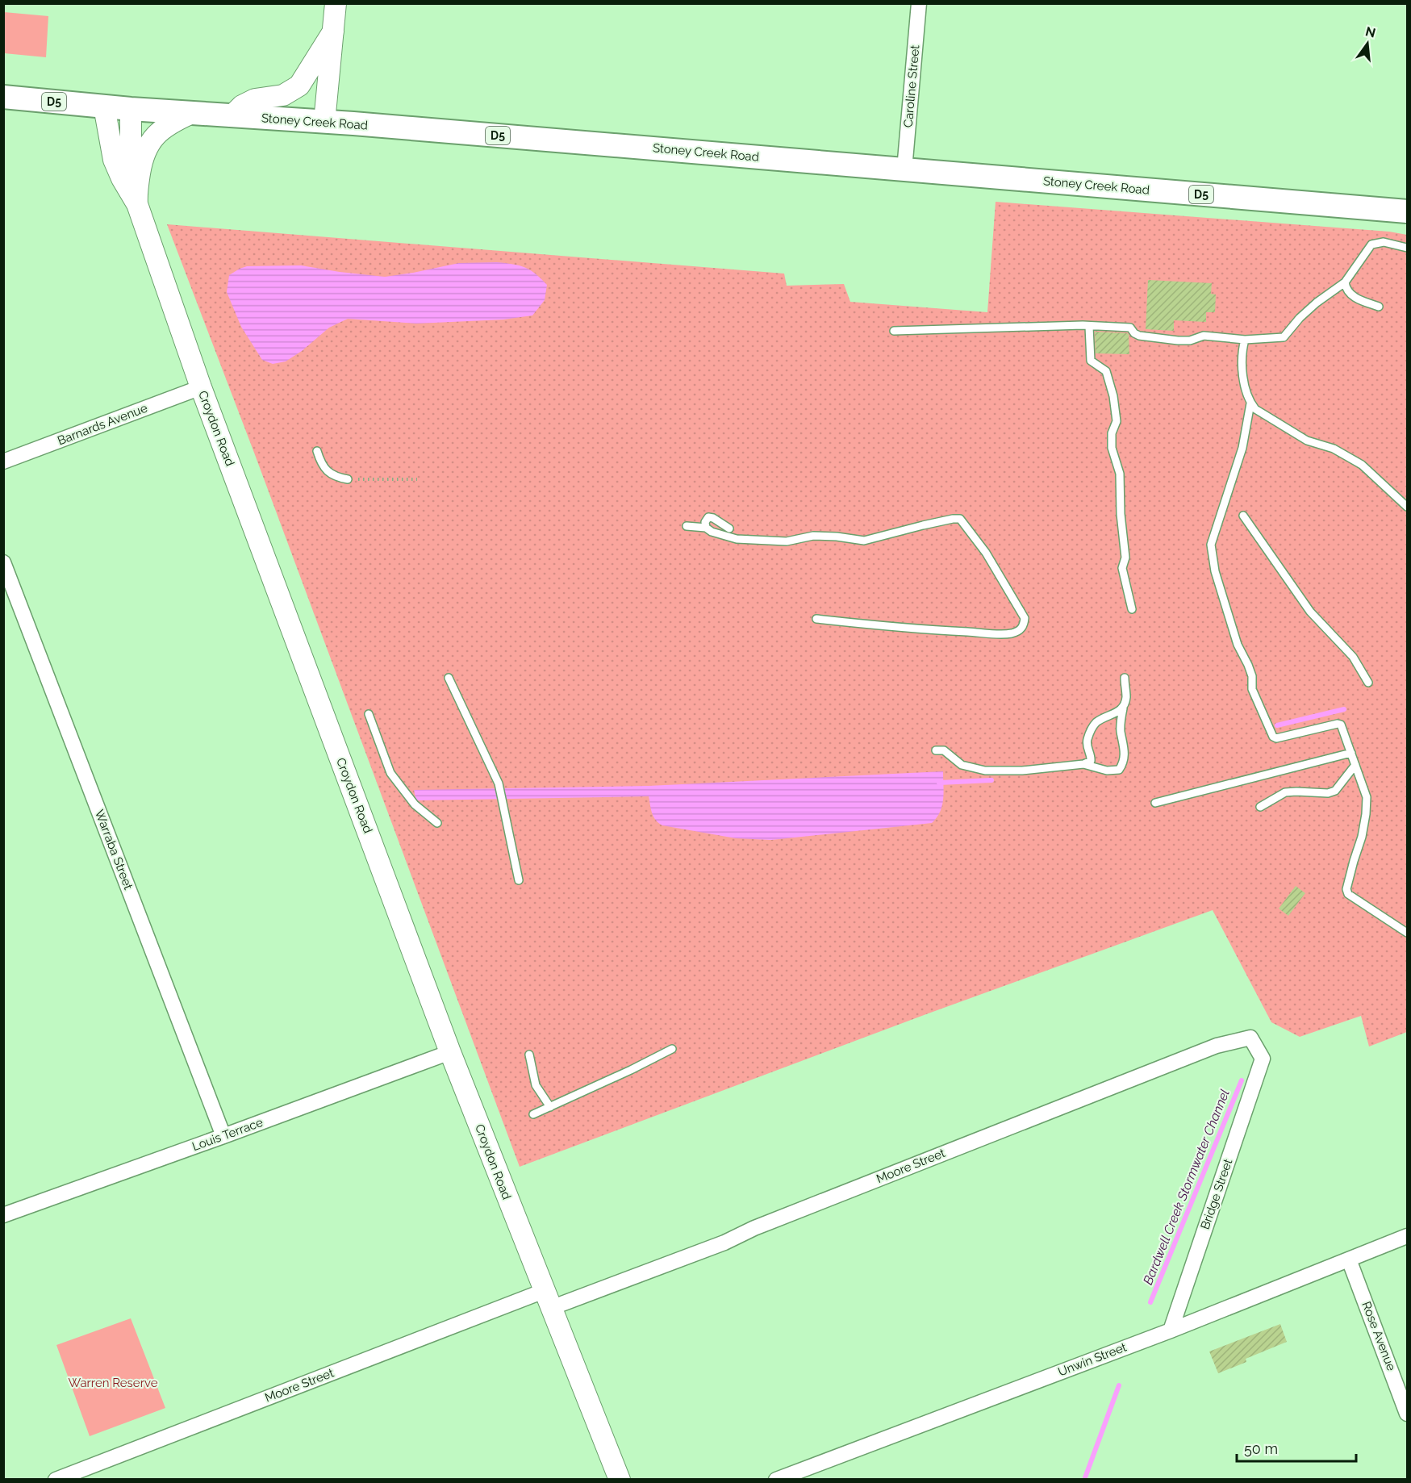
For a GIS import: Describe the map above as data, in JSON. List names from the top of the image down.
{
  "streets": {
    "main road": ["D5", "Stoney Creek Road", "Croydon Road"],
    "street": [
      "Caroline Street",
      "Barnards Avenue",
      "Warraba Street",
      "Louis Terrace",
      "Moore Street",
      "Bridge Street",
      "Rose Avenue",
      "Unwin Street"
    ]
  },
  "crossings": [
    ["Caroline Street", "Stoney Creek Road"],
    ["Stoney Creek Road", "Croydon Road"],
    ["Barnards Avenue", "Croydon Road"],
    ["Croydon Road", "Louis Terrace"],
    ["Croydon Road", "Moore Street"],
    ["Warraba Street", "Louis Terrace"],
    ["Moore Street", "Bridge Street"],
    ["Bridge Street", "Unwin Street"],
    ["Rose Avenue", "Unwin Street"]
  ],
  "water": ["Bardwell Creek Stormwater Channel"],
  "parks": ["Warren Reserve"],
  "scale_bar": "50 m",
  "north": "top"
}
